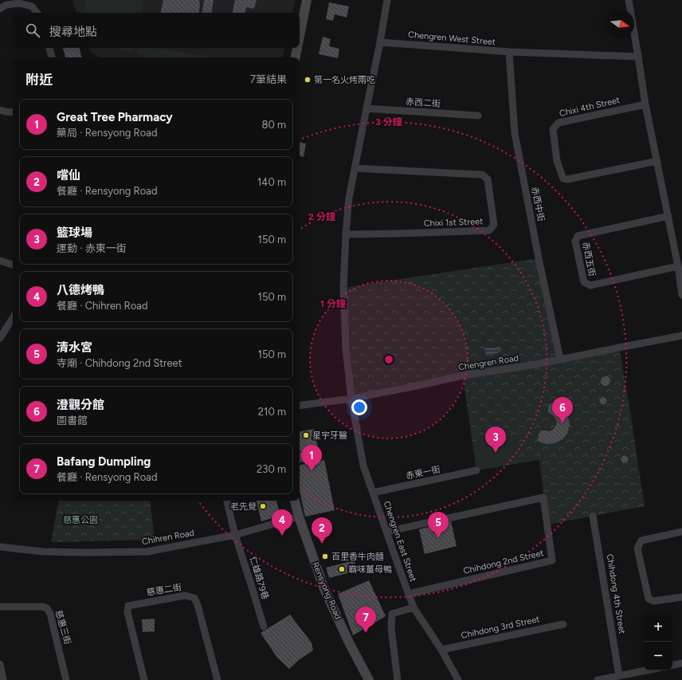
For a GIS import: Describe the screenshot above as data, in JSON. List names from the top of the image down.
{
  "streets": {
    "street": [
      "Chengren West Street",
      "赤西二街",
      "Chixi 4th Street",
      "赤西中街",
      "Chixi 1st Street",
      "赤西五街",
      "Chengren Road",
      "赤東一街",
      "Chihren Road",
      "Chengren East Street",
      "Chihdong 2nd Street",
      "仁雄路79巷",
      "慈惠二街",
      "Rensyong Road",
      "Chihdong 4th Street",
      "慈惠三街",
      "Chihdong 3rd Street"
    ]
  },
  "crossings": [
    ["Chengren West Street", "赤西中街"],
    ["赤西中街", "Chengren Road"],
    ["Chengren Road", "Chengren East Street"],
    ["赤東一街", "Chengren East Street"],
    ["Chihren Road", "仁雄路79巷"],
    ["Chihren Road", "Rensyong Road"],
    ["Chengren East Street", "Chihdong 2nd Street"],
    ["Chengren East Street", "Chihdong 3rd Street"]
  ],
  "parks": ["慈惠公園"],
  "places": [
    "第一名火烤兩吃",
    "星宇牙醫",
    "老先覺",
    "百里香牛肉麵",
    "霸味薑母鴨"
  ],
  "north": "right",
  "page": {
    "search": "搜尋地點",
    "heading": ["附近", "7筆結果"],
    "list": [
      {
        "mark": "1",
        "name": "Great Tree Pharmacy",
        "note": "藥局 · Rensyong Road",
        "value": "80 m"
      },
      {
        "mark": "2",
        "name": "嚐仙",
        "note": "餐廳 · Rensyong Road",
        "value": "140 m"
      },
      {
        "mark": "3",
        "name": "籃球場",
        "note": "運動 · 赤東一街",
        "value": "150 m"
      },
      {
        "mark": "4",
        "name": "八德烤鴨",
        "note": "餐廳 · Chihren Road",
        "value": "150 m"
      },
      {
        "mark": "5",
        "name": "清水宮",
        "note": "寺廟 · Chihdong 2nd Street",
        "value": "150 m"
      },
      {
        "mark": "6",
        "name": "澄觀分館",
        "note": "圖書館",
        "value": "210 m"
      },
      {
        "mark": "7",
        "name": "Bafang Dumpling",
        "note": "餐廳 · Rensyong Road",
        "value": "230 m"
      }
    ],
    "pins": [
      "6",
      "3",
      "1",
      "4",
      "5",
      "2",
      "7"
    ],
    "map_buttons": ["+", "−"]
  },
  "rings": ["3 分鐘", "2 分鐘", "1 分鐘"]
}
